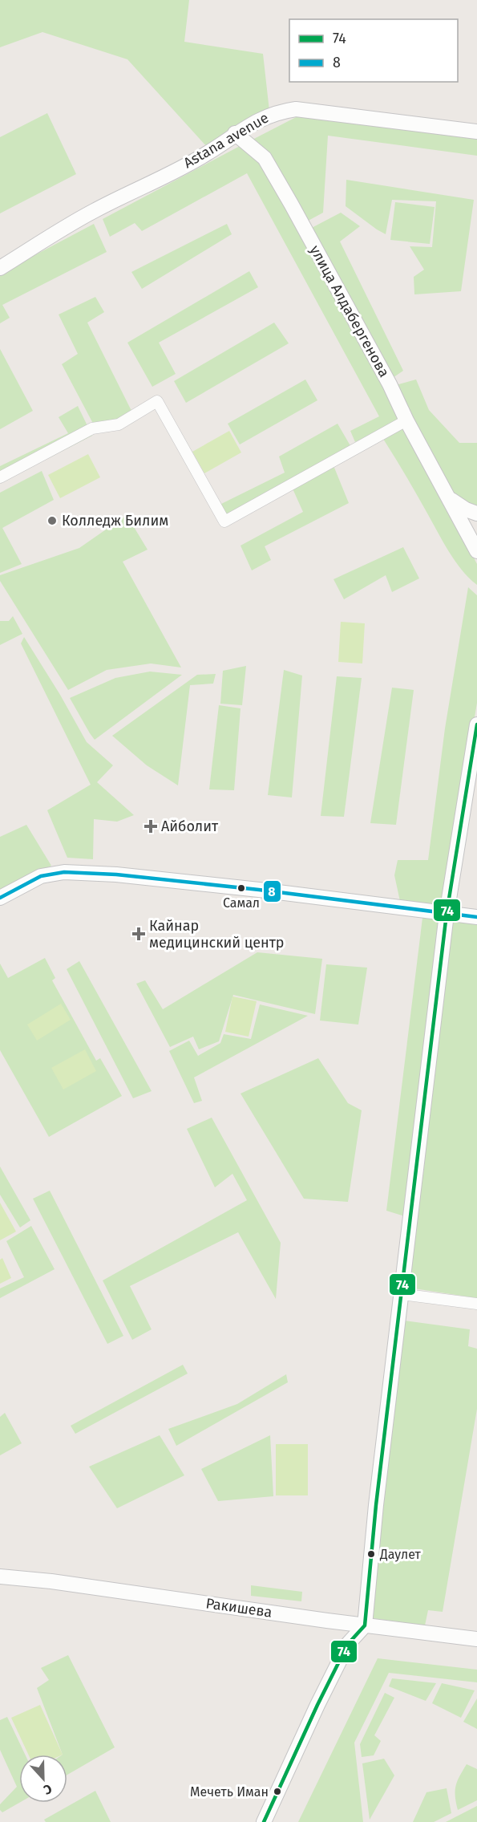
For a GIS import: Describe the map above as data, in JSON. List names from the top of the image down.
{
  "streets": {
    "street": ["Astana avenue", "улица Алдабергенова", "Ракишева"]
  },
  "crossings": [
    ["Astana avenue", "улица Алдабергенова"]
  ],
  "places": {
    "other": [
      "Колледж Билим",
      "Самал",
      "Даулет",
      "Мечеть Иман"
    ],
    "health": ["Айболит", "Кайнар медицинский центр"]
  },
  "lines": ["transit line 74", "transit line 8"],
  "legend": ["74", "8"],
  "north": "bottom"
}
